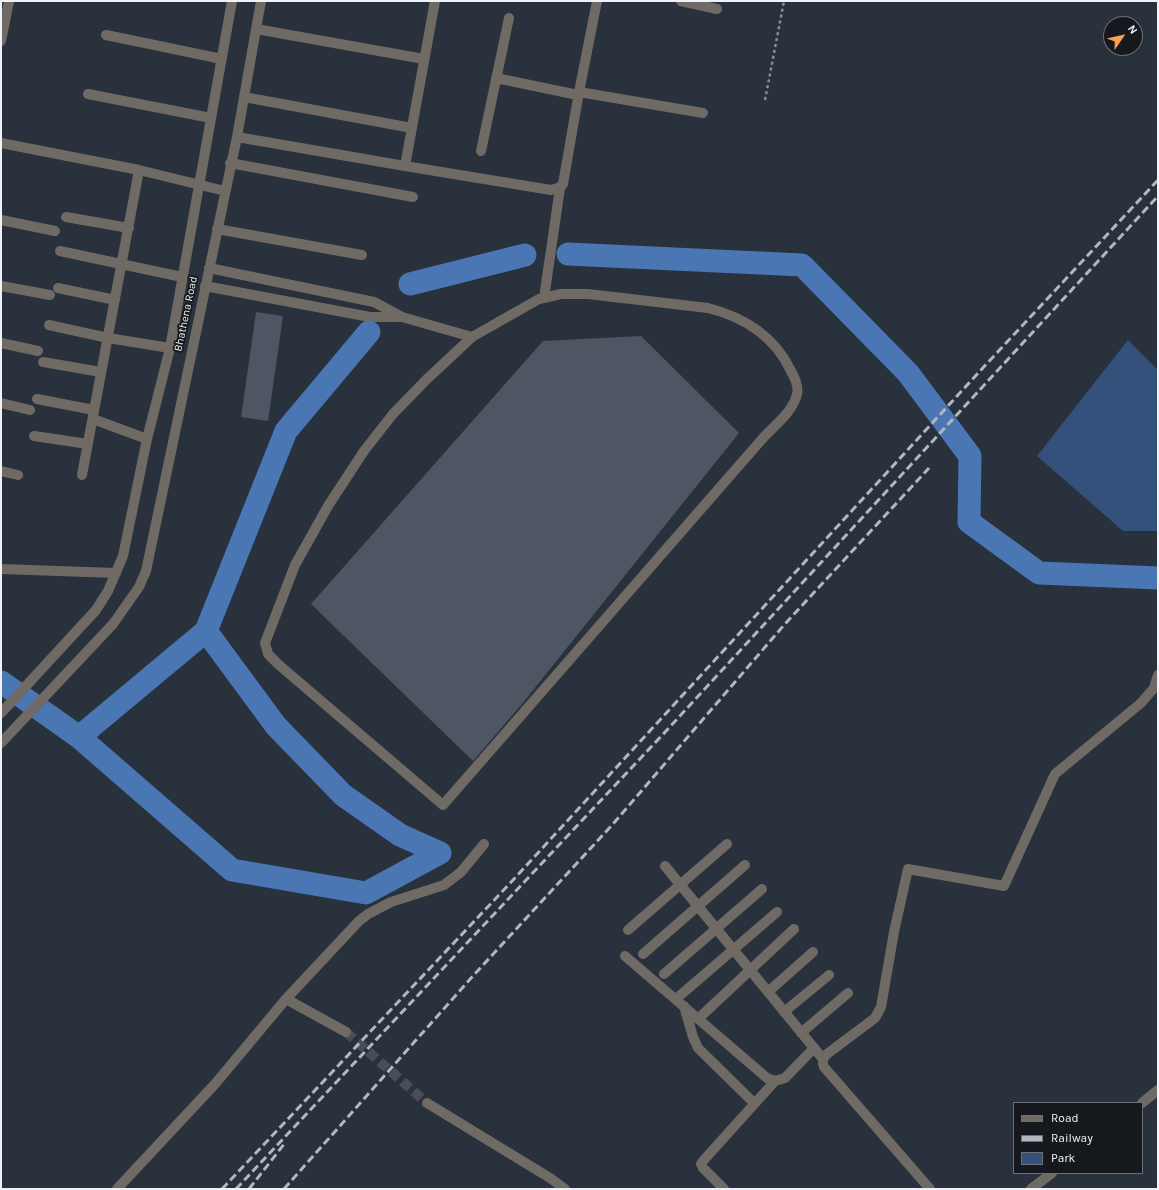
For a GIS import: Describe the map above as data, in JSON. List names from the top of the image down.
{
  "streets": {
    "street": ["Bhathena Road"]
  },
  "legend": ["Road", "Railway", "Park"],
  "north": "top right"
}
